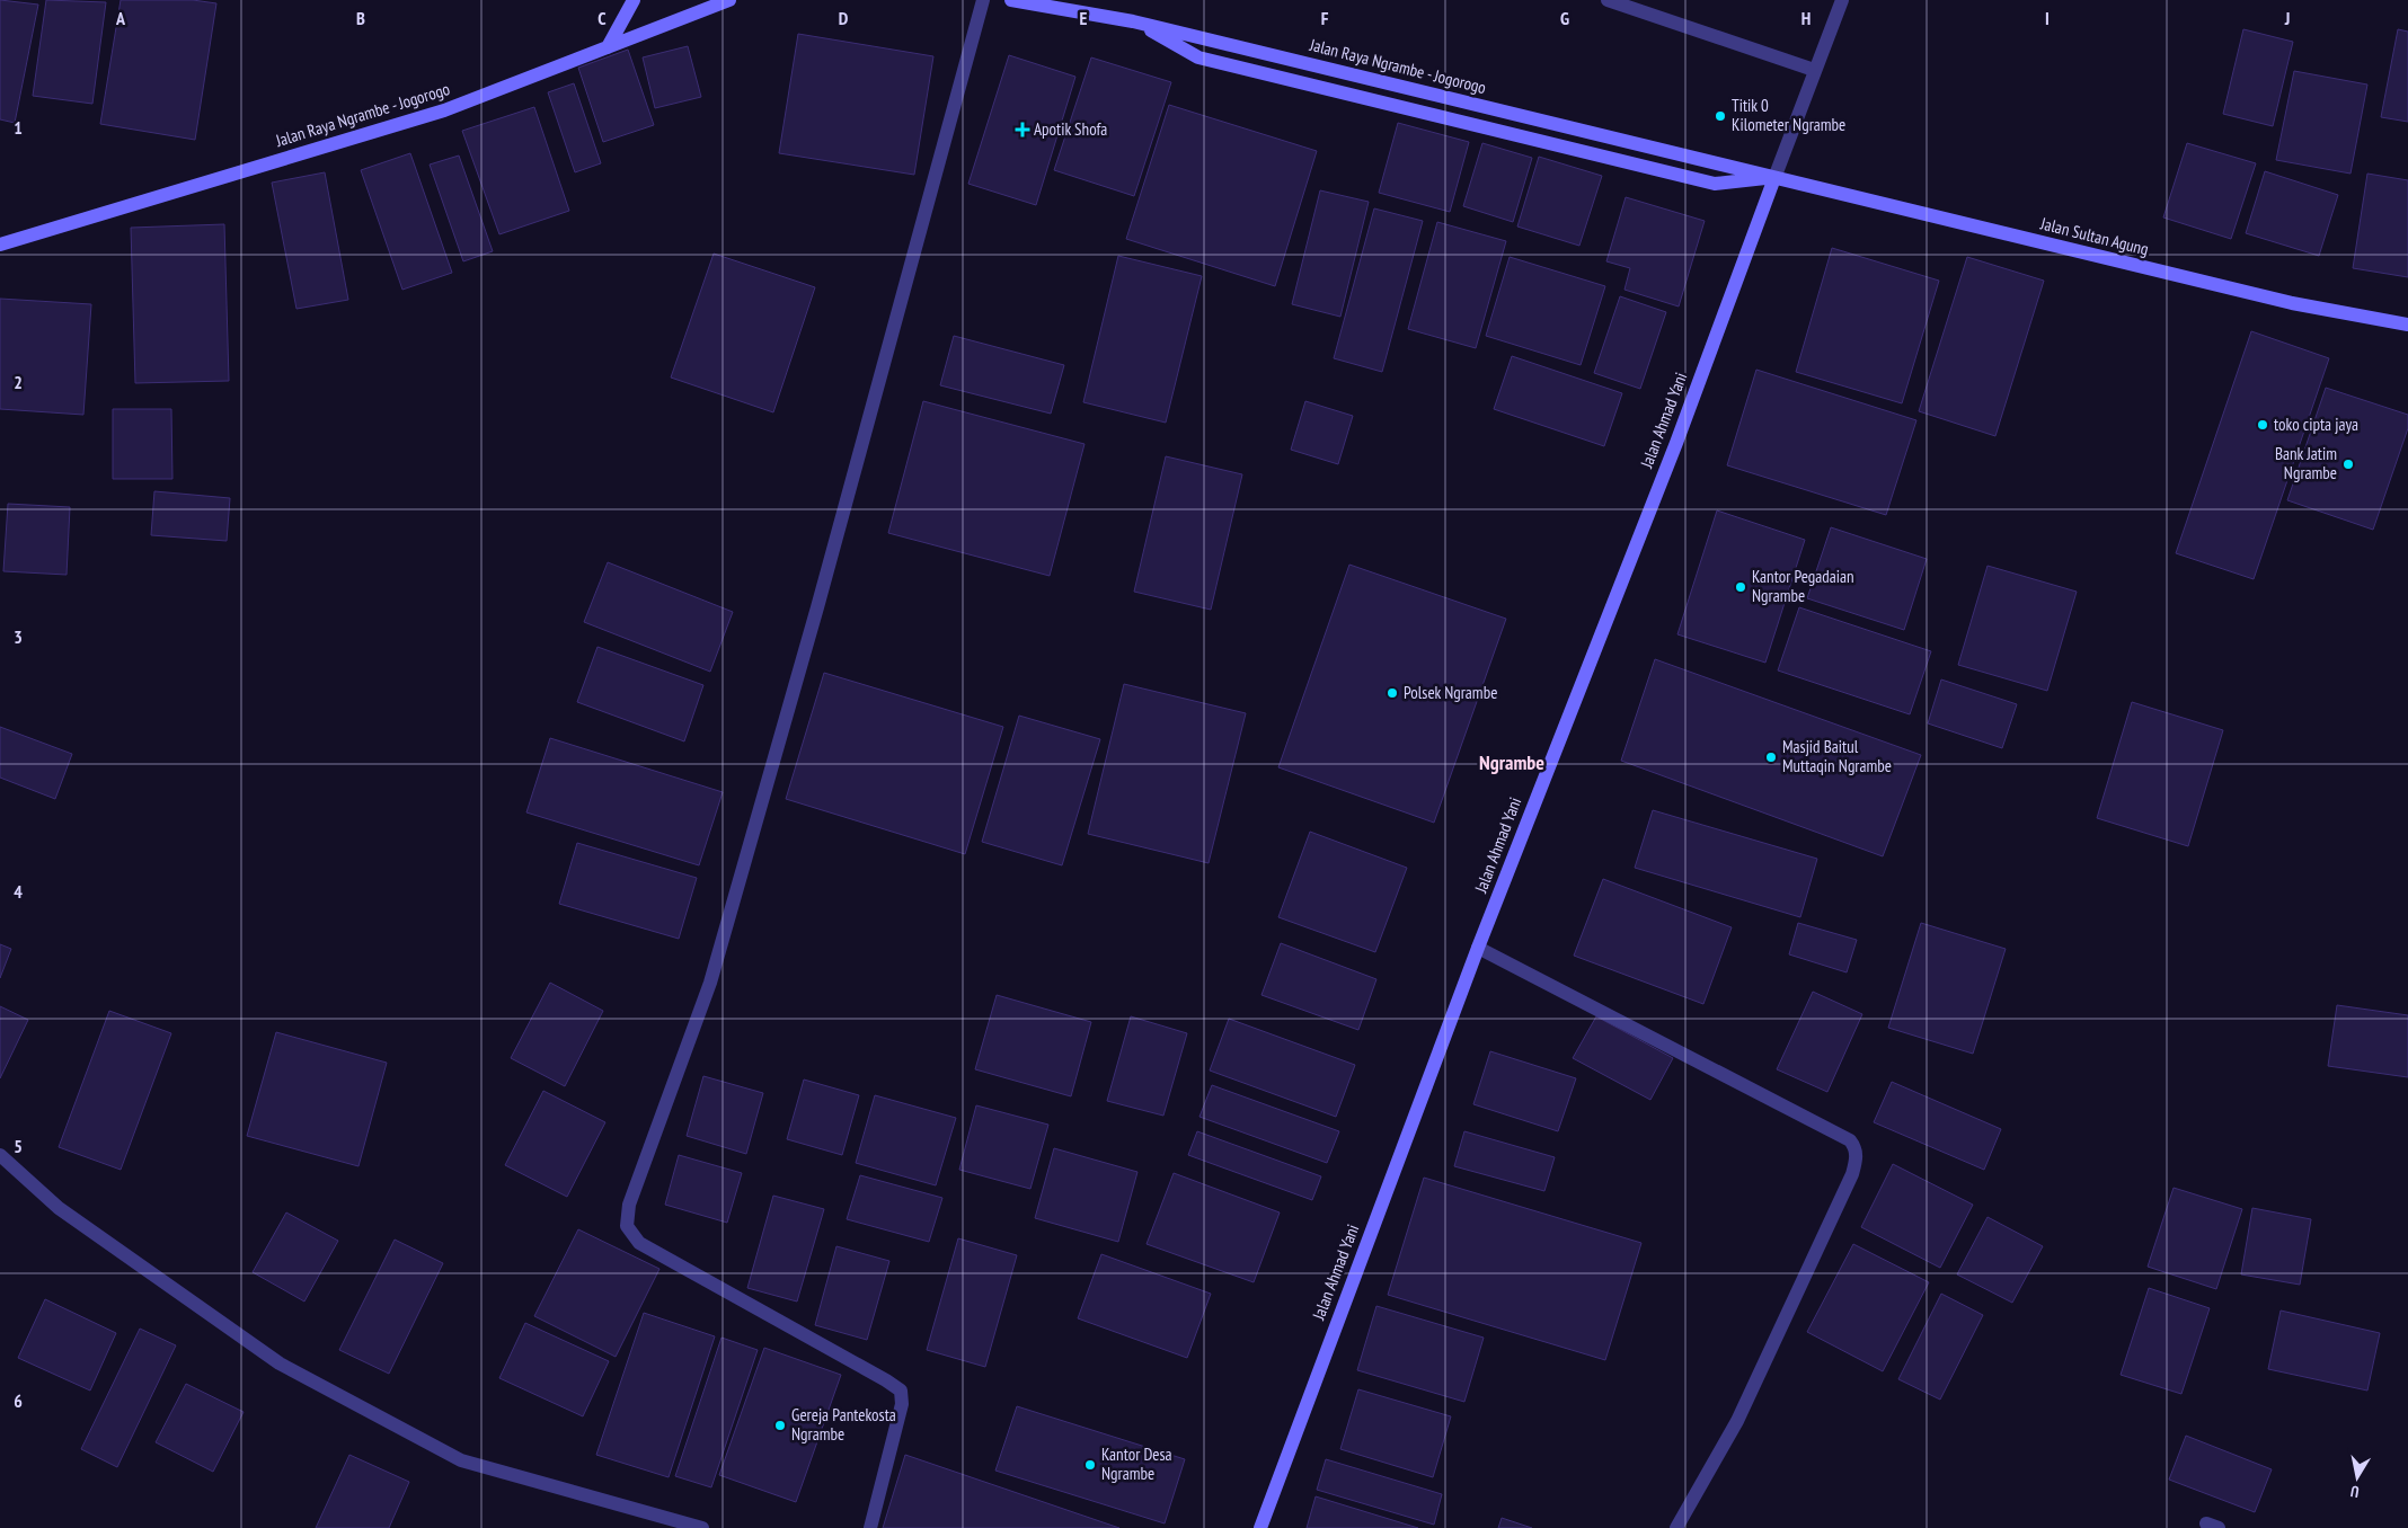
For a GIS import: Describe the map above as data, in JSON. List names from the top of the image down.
{
  "streets": {
    "main road": ["Jalan Raya Ngrambe - Jogorogo", "Jalan Sultan Agung", "Jalan Ahmad Yani"]
  },
  "crossings": [
    ["Jalan Raya Ngrambe - Jogorogo", "Jalan Sultan Agung"],
    ["Jalan Raya Ngrambe - Jogorogo", "Jalan Ahmad Yani"],
    ["Jalan Sultan Agung", "Jalan Ahmad Yani"]
  ],
  "districts": ["Ngrambe"],
  "places": {
    "other": [
      "Titik 0 Kilometer Ngrambe",
      "toko cipta jaya",
      "Bank Jatim Ngrambe",
      "Kantor Pegadaian Ngrambe",
      "Polsek Ngrambe",
      "Masjid Baitul Muttaqin Ngrambe",
      "Gereja Pantekosta Ngrambe",
      "Kantor Desa Ngrambe"
    ],
    "health": ["Apotik Shofa"]
  },
  "north": "bottom",
  "grid": {
    "columns": [
      "A",
      "B",
      "C",
      "D",
      "E",
      "F",
      "G",
      "H",
      "I",
      "J"
    ],
    "rows": [
      "1",
      "2",
      "3",
      "4",
      "5",
      "6"
    ]
  }
}
